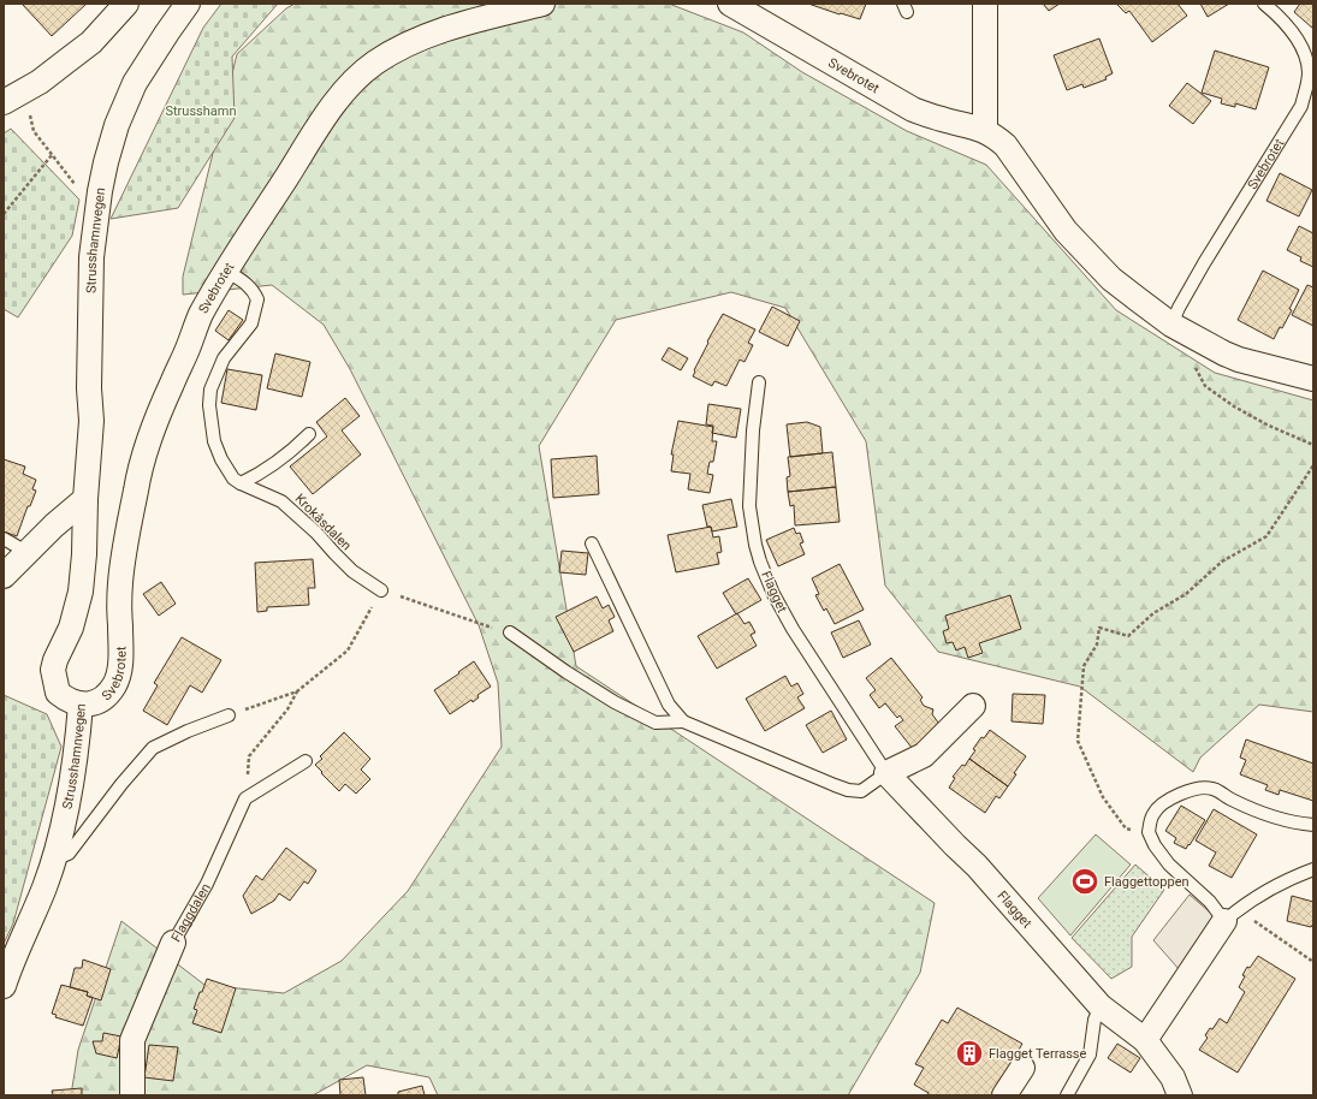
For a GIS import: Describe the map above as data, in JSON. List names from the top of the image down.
{
  "streets": {
    "street": [
      "Svebrotet",
      "Strusshamnvegen",
      "Flagget",
      "Flaggdalen"
    ],
    "lane": ["Krokåsdalen"]
  },
  "crossings": [
    ["Svebrotet", "Strusshamnvegen"],
    ["Svebrotet", "Krokåsdalen"]
  ],
  "parks": ["Strusshamn"],
  "places": {
    "sports": ["Flaggettoppen"],
    "building": ["Flagget Terrasse"]
  }
}
